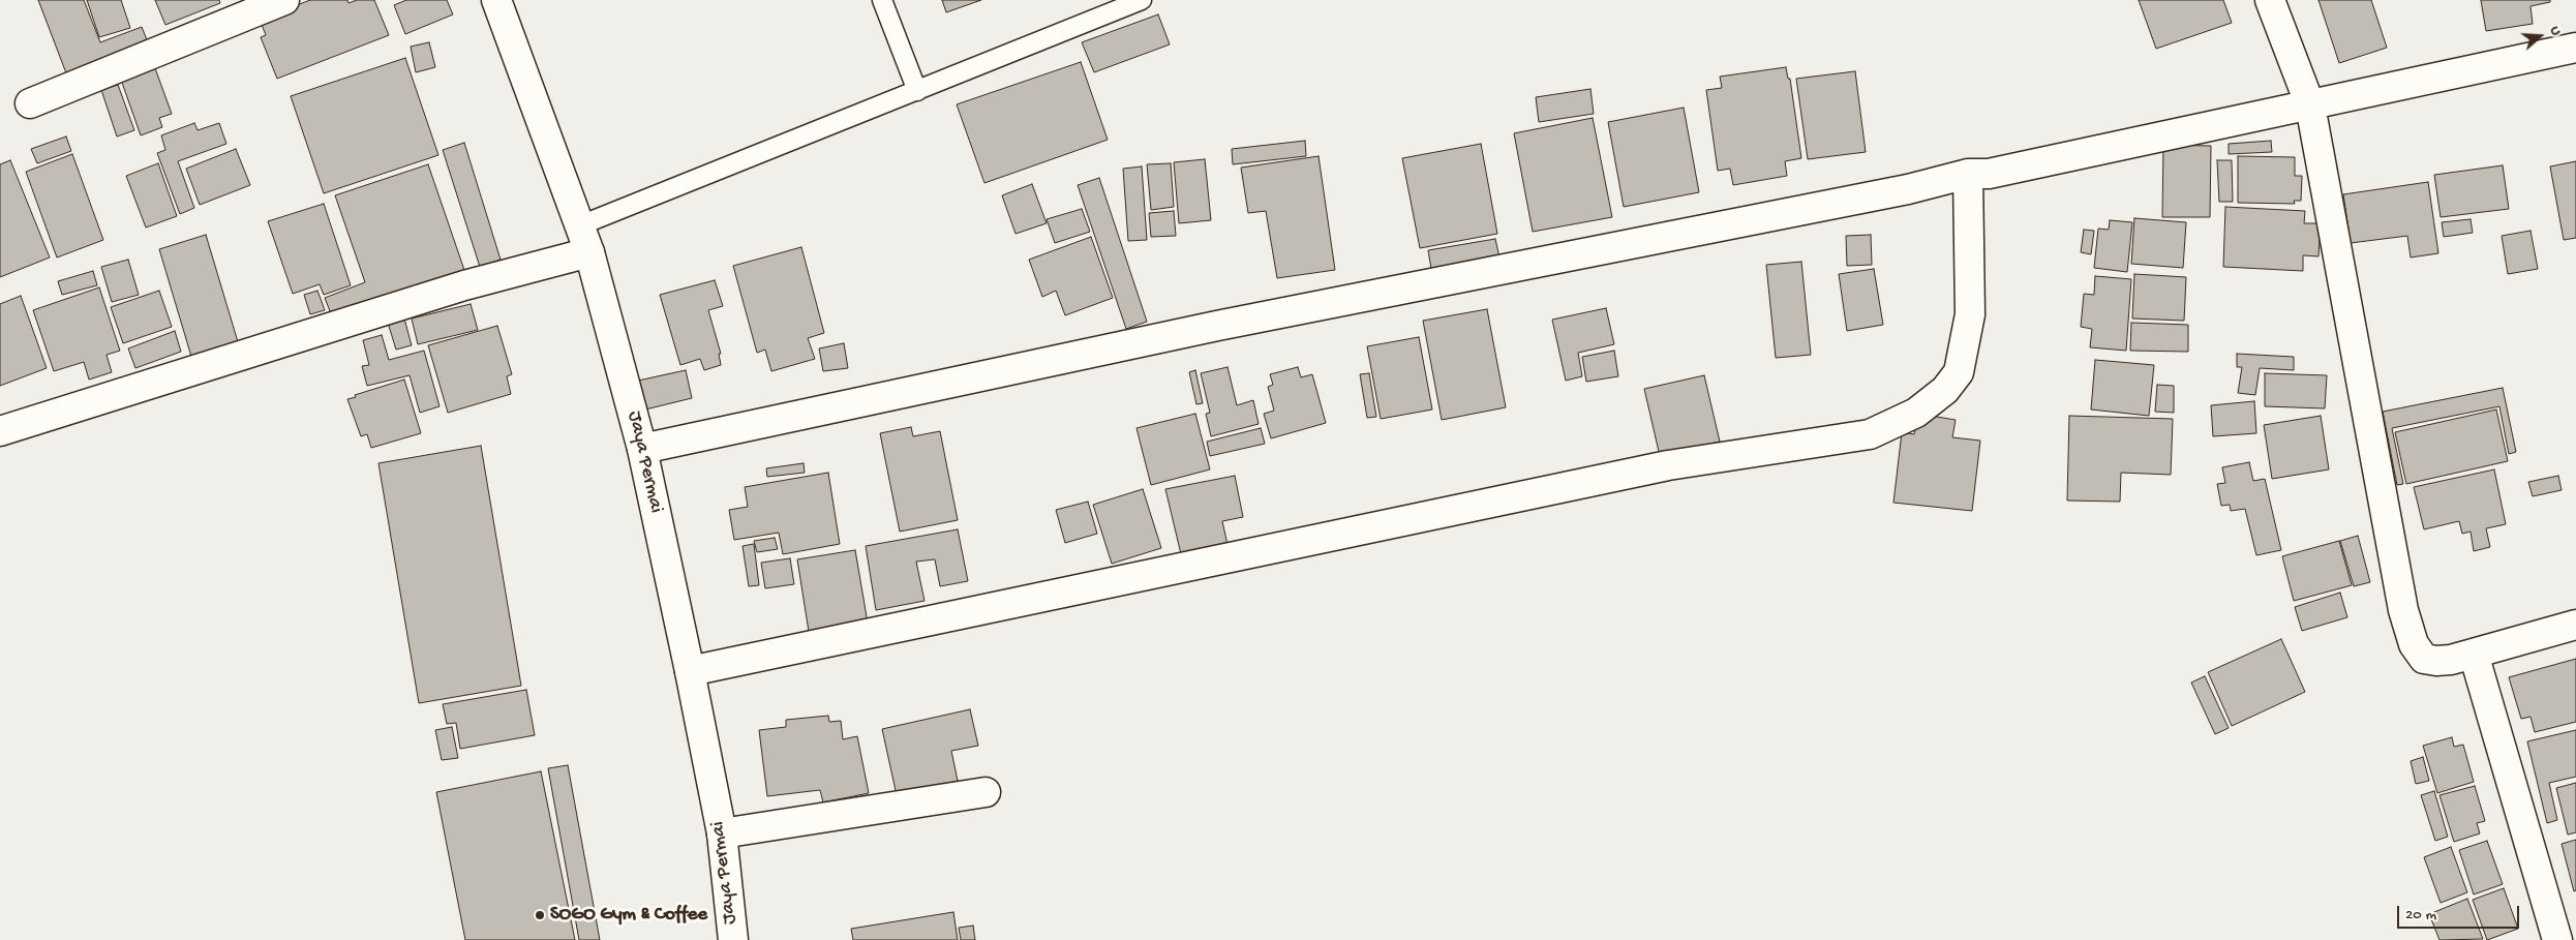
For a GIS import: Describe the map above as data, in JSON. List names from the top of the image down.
{
  "streets": {
    "street": ["Jaya Permai"]
  },
  "places": ["SOGO Gym & Coffee"],
  "scale_bar": "20 m",
  "north": "right"
}
